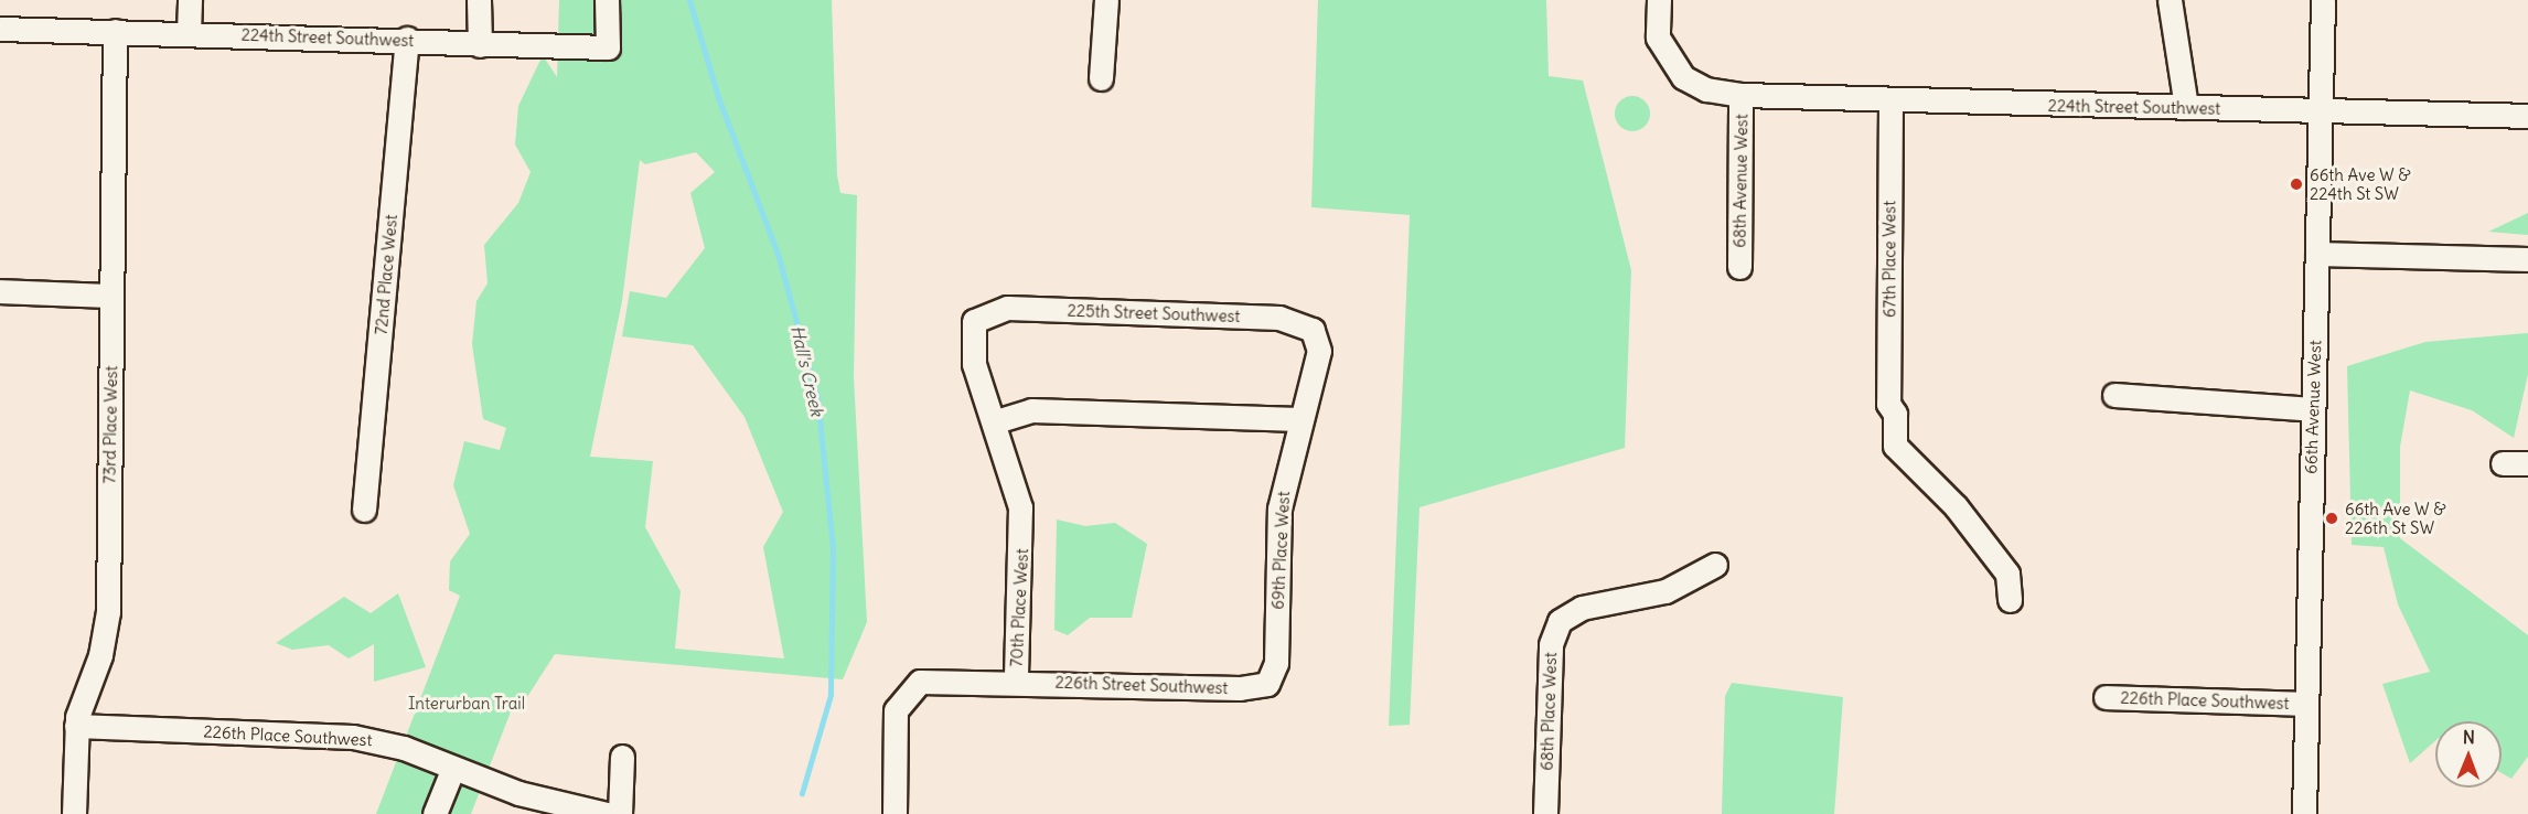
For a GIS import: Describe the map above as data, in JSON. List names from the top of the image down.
{
  "streets": {
    "street": [
      "224th Street Southwest",
      "68th Avenue West",
      "67th Place West",
      "72nd Place West",
      "225th Street Southwest",
      "66th Avenue West",
      "73rd Place West",
      "69th Place West",
      "70th Place West",
      "226th Street Southwest",
      "226th Place Southwest",
      "68th Place West"
    ]
  },
  "crossings": [
    ["224th Street Southwest", "68th Avenue West"],
    ["224th Street Southwest", "67th Place West"],
    ["224th Street Southwest", "72nd Place West"],
    ["224th Street Southwest", "66th Avenue West"],
    ["224th Street Southwest", "73rd Place West"],
    ["225th Street Southwest", "69th Place West"],
    ["225th Street Southwest", "70th Place West"],
    ["66th Avenue West", "226th Place Southwest"],
    ["73rd Place West", "226th Place Southwest"],
    ["69th Place West", "226th Street Southwest"],
    ["70th Place West", "226th Street Southwest"]
  ],
  "water": ["Hall's Creek"],
  "parks": ["Interurban Trail"],
  "places": ["66th Ave W & 224th St SW", "66th Ave W & 226th St SW"],
  "north": "top"
}
